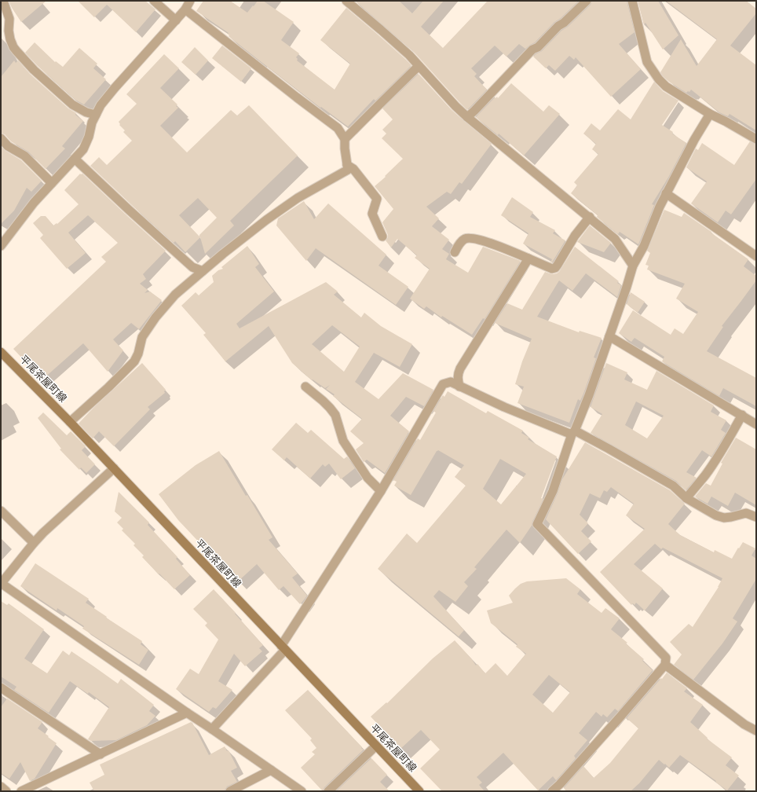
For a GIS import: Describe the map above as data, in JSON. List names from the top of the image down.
{
  "streets": {
    "main road": ["平尾茶屋町線"]
  }
}
